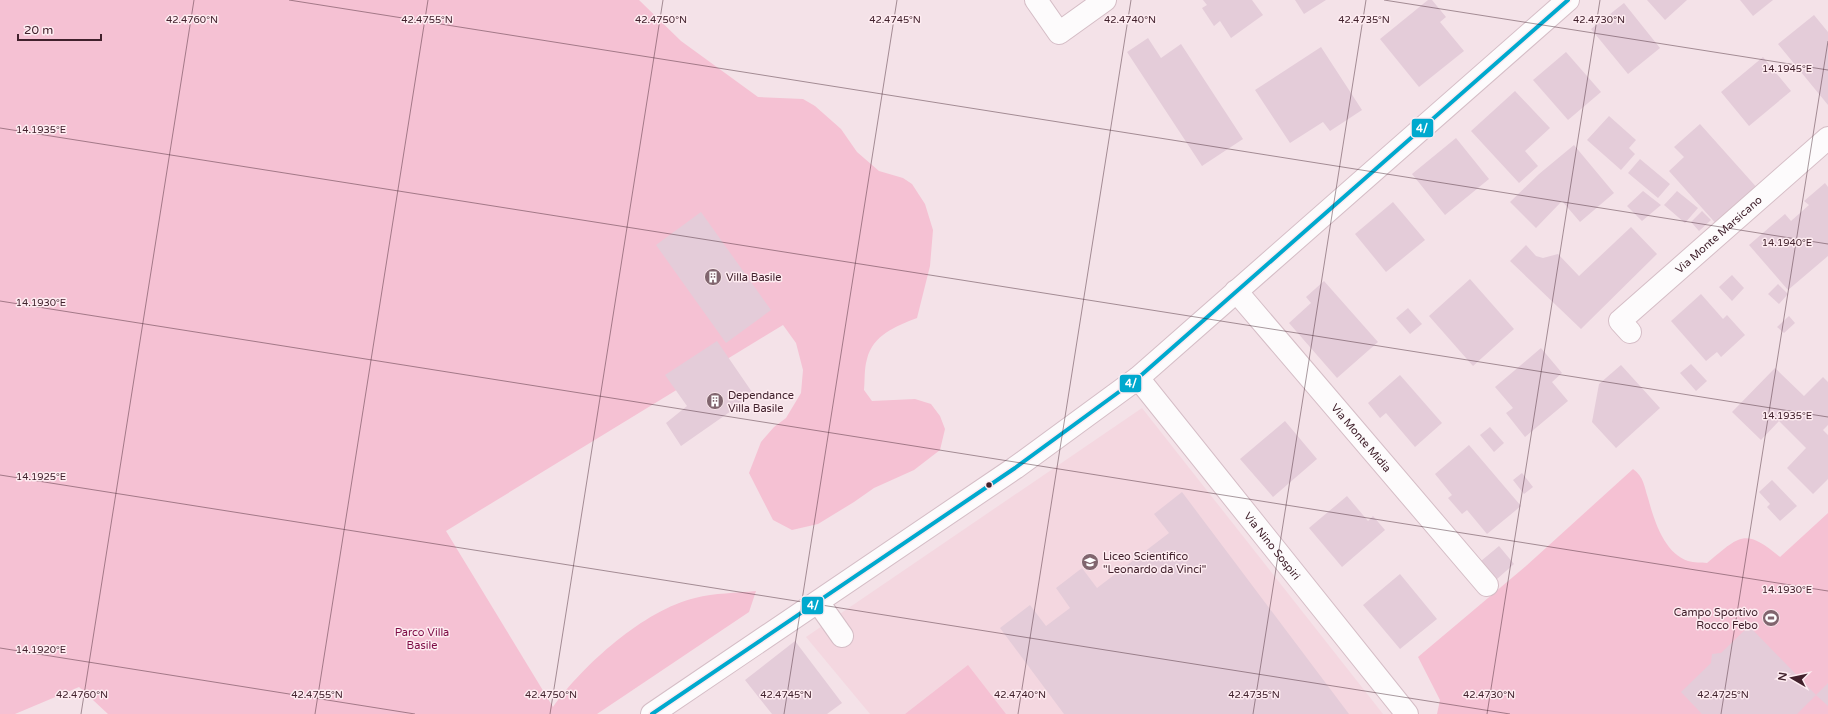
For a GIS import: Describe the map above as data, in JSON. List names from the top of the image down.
{
  "streets": {
    "street": ["Via Monte Marsicano", "Via Monte Midia", "Via Nino Sospiri"]
  },
  "parks": ["Parco Villa Basile"],
  "places": {
    "building": ["Villa Basile", "Dependance Villa Basile"],
    "school or university": ["Liceo Scientifico \"Leonardo da Vinci\""],
    "sports": ["Campo Sportivo Rocco Febo"]
  },
  "lines": ["transit line 4/"],
  "scale_bar": "20 m",
  "north": "left",
  "coordinates": [
    "42.4760°N",
    "42.4755°N",
    "42.4750°N",
    "42.4745°N",
    "42.4740°N",
    "42.4735°N",
    "42.4730°N",
    "14.1945°E",
    "14.1935°E",
    "14.1940°E",
    "14.1930°E",
    "14.1925°E",
    "14.1920°E",
    "42.4725°N"
  ]
}
